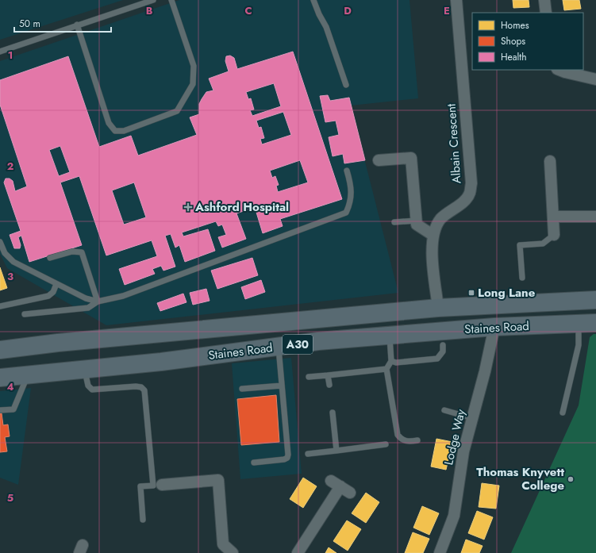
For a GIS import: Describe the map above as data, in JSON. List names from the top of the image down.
{
  "streets": {
    "highway": ["Staines Road", "A30"],
    "street": ["Albain Crescent", "Lodge Way"]
  },
  "crossings": [
    ["Albain Crescent", "Staines Road"],
    ["Staines Road", "Lodge Way"]
  ],
  "places": {
    "health": ["Ashford Hospital"],
    "transit": ["Long Lane"],
    "other": ["Thomas Knyvett College"]
  },
  "legend": ["Homes", "Shops", "Health"],
  "scale_bar": "50 m",
  "grid": {
    "columns": [
      "B",
      "C",
      "D",
      "E"
    ],
    "rows": [
      "1",
      "2",
      "3",
      "4",
      "5"
    ]
  }
}
